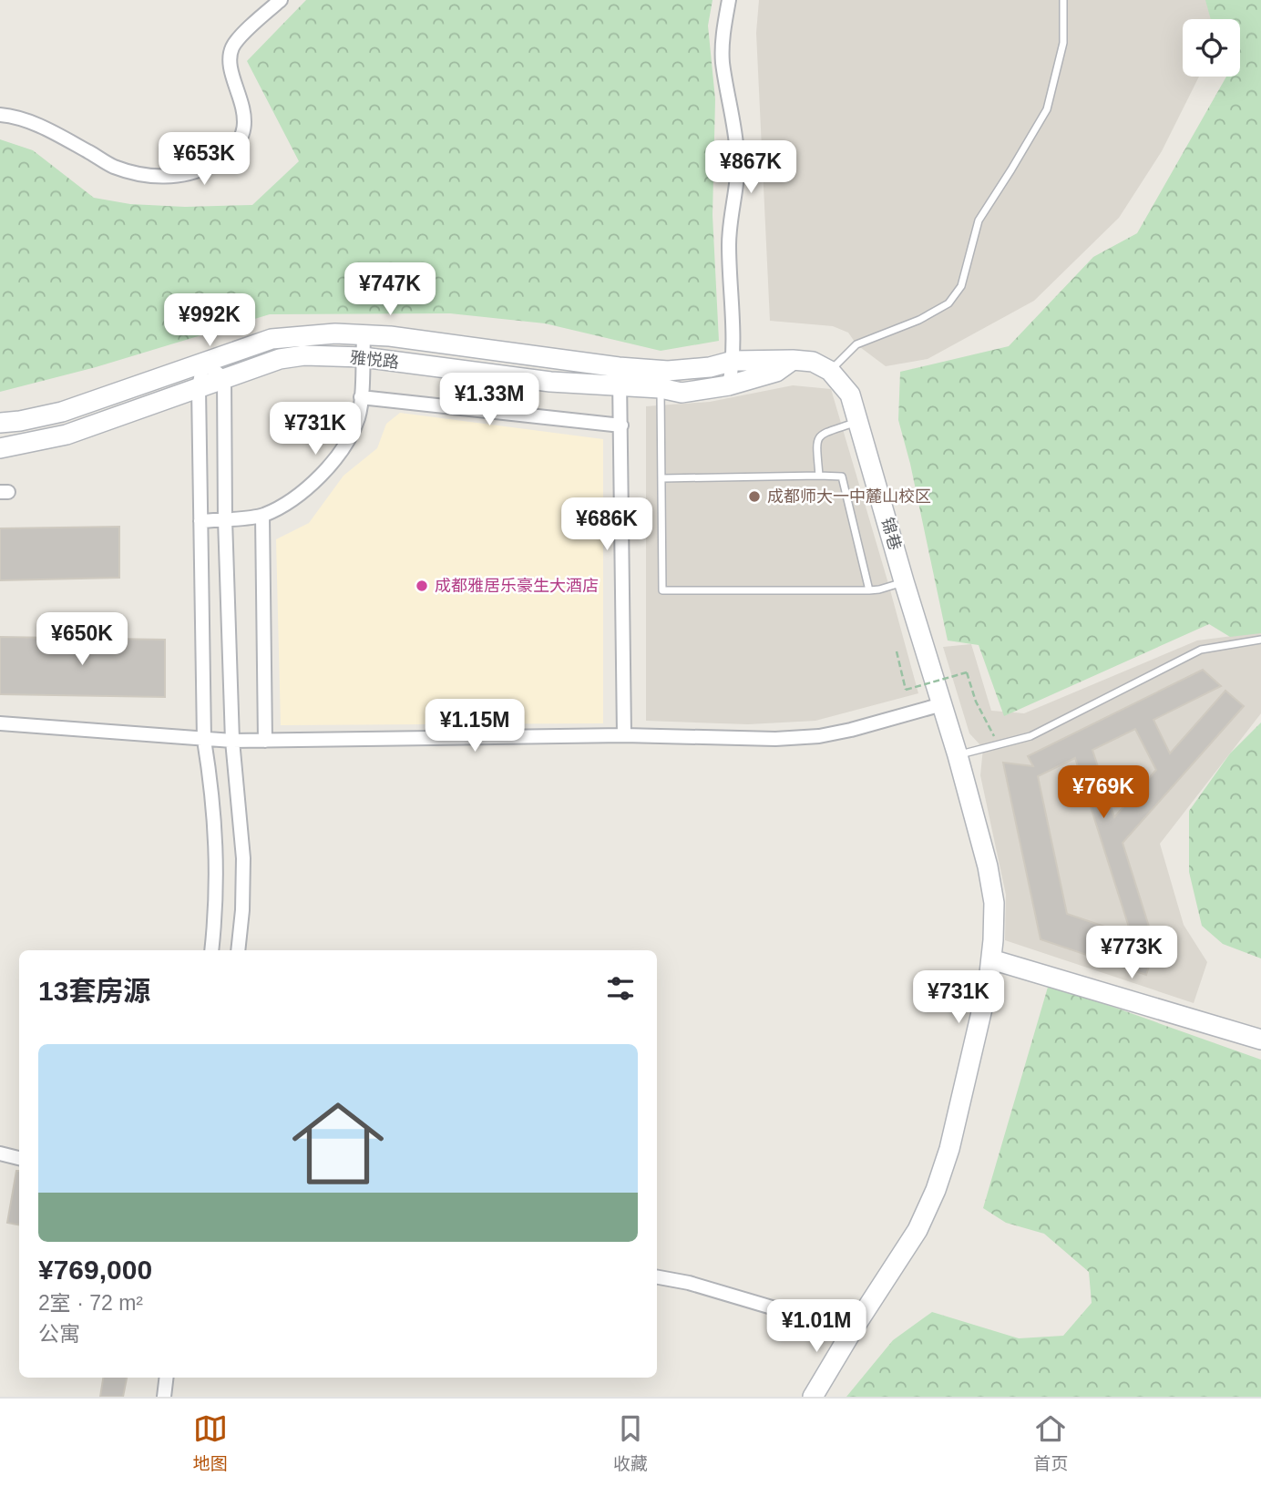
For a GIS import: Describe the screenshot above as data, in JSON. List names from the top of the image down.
{
  "streets": {
    "street": ["雅悦路", "锦巷"]
  },
  "places": ["成都师大一中麓山校区", "成都雅居乐豪生大酒店"],
  "page": {
    "price": [
      "¥653K",
      "¥867K",
      "¥747K",
      "¥992K",
      "¥1.33M",
      "¥731K",
      "¥686K",
      "¥650K",
      "¥1.15M",
      "¥769K",
      "¥773K",
      "¥731K",
      "¥1.01M"
    ],
    "heading": "13套房源",
    "list": [
      {
        "name": "¥769,000",
        "note": "2室 · 72 m² · 公寓"
      }
    ],
    "tabs": ["地图", "收藏", "首页"]
  }
}
